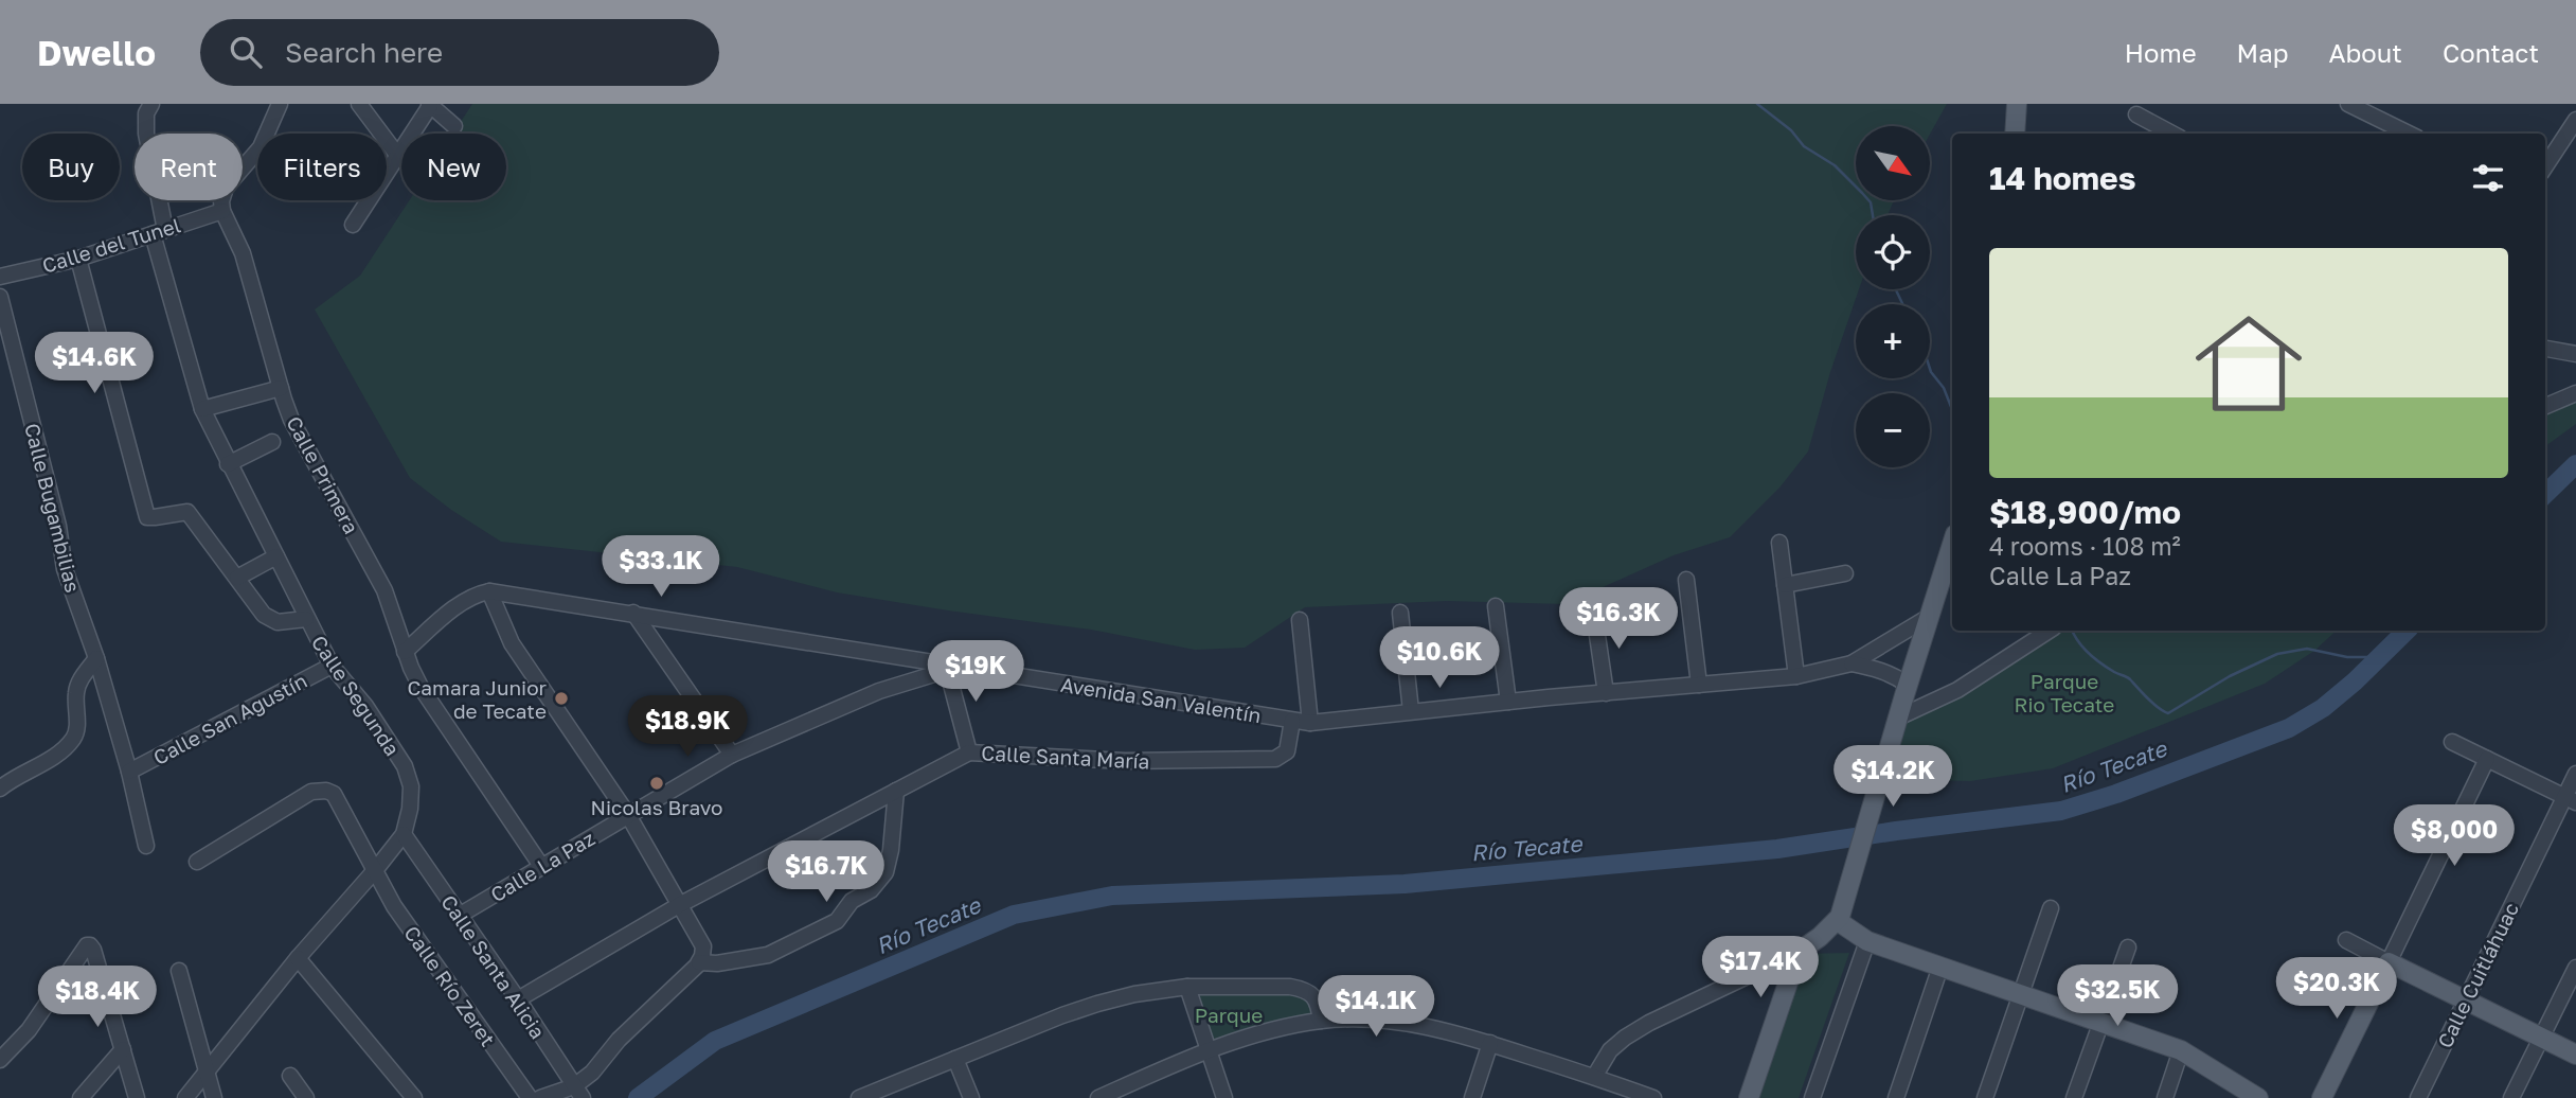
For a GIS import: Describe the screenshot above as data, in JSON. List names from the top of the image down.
{
  "streets": {
    "street": [
      "Calle del Tunel",
      "Calle Primera",
      "Calle Bugambilias",
      "Calle Segunda",
      "Avenida San Valentín",
      "Calle San Agustín",
      "Calle Santa María",
      "Calle La Paz",
      "Calle Santa Alicia",
      "Calle Cuitláhuac",
      "Calle Río Zeret"
    ]
  },
  "crossings": [
    ["Calle del Tunel", "Calle Primera"],
    ["Calle del Tunel", "Calle Segunda"],
    ["Calle Primera", "Calle La Paz"],
    ["Calle Bugambilias", "Calle San Agustín"],
    ["Calle Segunda", "Calle San Agustín"],
    ["Calle Segunda", "Calle Santa Alicia"],
    ["Calle Segunda", "Calle Río Zeret"],
    ["Avenida San Valentín", "Calle Santa María"],
    ["Avenida San Valentín", "Calle La Paz"],
    ["Calle Santa María", "Calle Santa Alicia"],
    ["Calle La Paz", "Calle Santa Alicia"]
  ],
  "water": ["Río Tecate"],
  "parks": ["Parque Rio Tecate", "Parque"],
  "places": ["Camara Junior de Tecate", "Nicolas Bravo"],
  "north": "bottom right",
  "page": {
    "header": "Dwello",
    "search": "Search here",
    "nav": [
      "Home",
      "Map",
      "About",
      "Contact"
    ],
    "map_buttons": ["+", "−"],
    "chip": [
      "Buy",
      "Rent",
      "Filters",
      "New"
    ],
    "heading": "14 homes",
    "list": [
      {
        "name": "$18,900/mo",
        "note": "4 rooms · 108 m² · Calle La Paz"
      }
    ],
    "price": [
      "$14.6K",
      "$33.1K",
      "$16.3K",
      "$10.6K",
      "$19K",
      "$18.9K",
      "$14.2K",
      "$8,000",
      "$16.7K",
      "$17.4K",
      "$20.3K",
      "$32.5K",
      "$18.4K",
      "$14.1K"
    ]
  }
}
